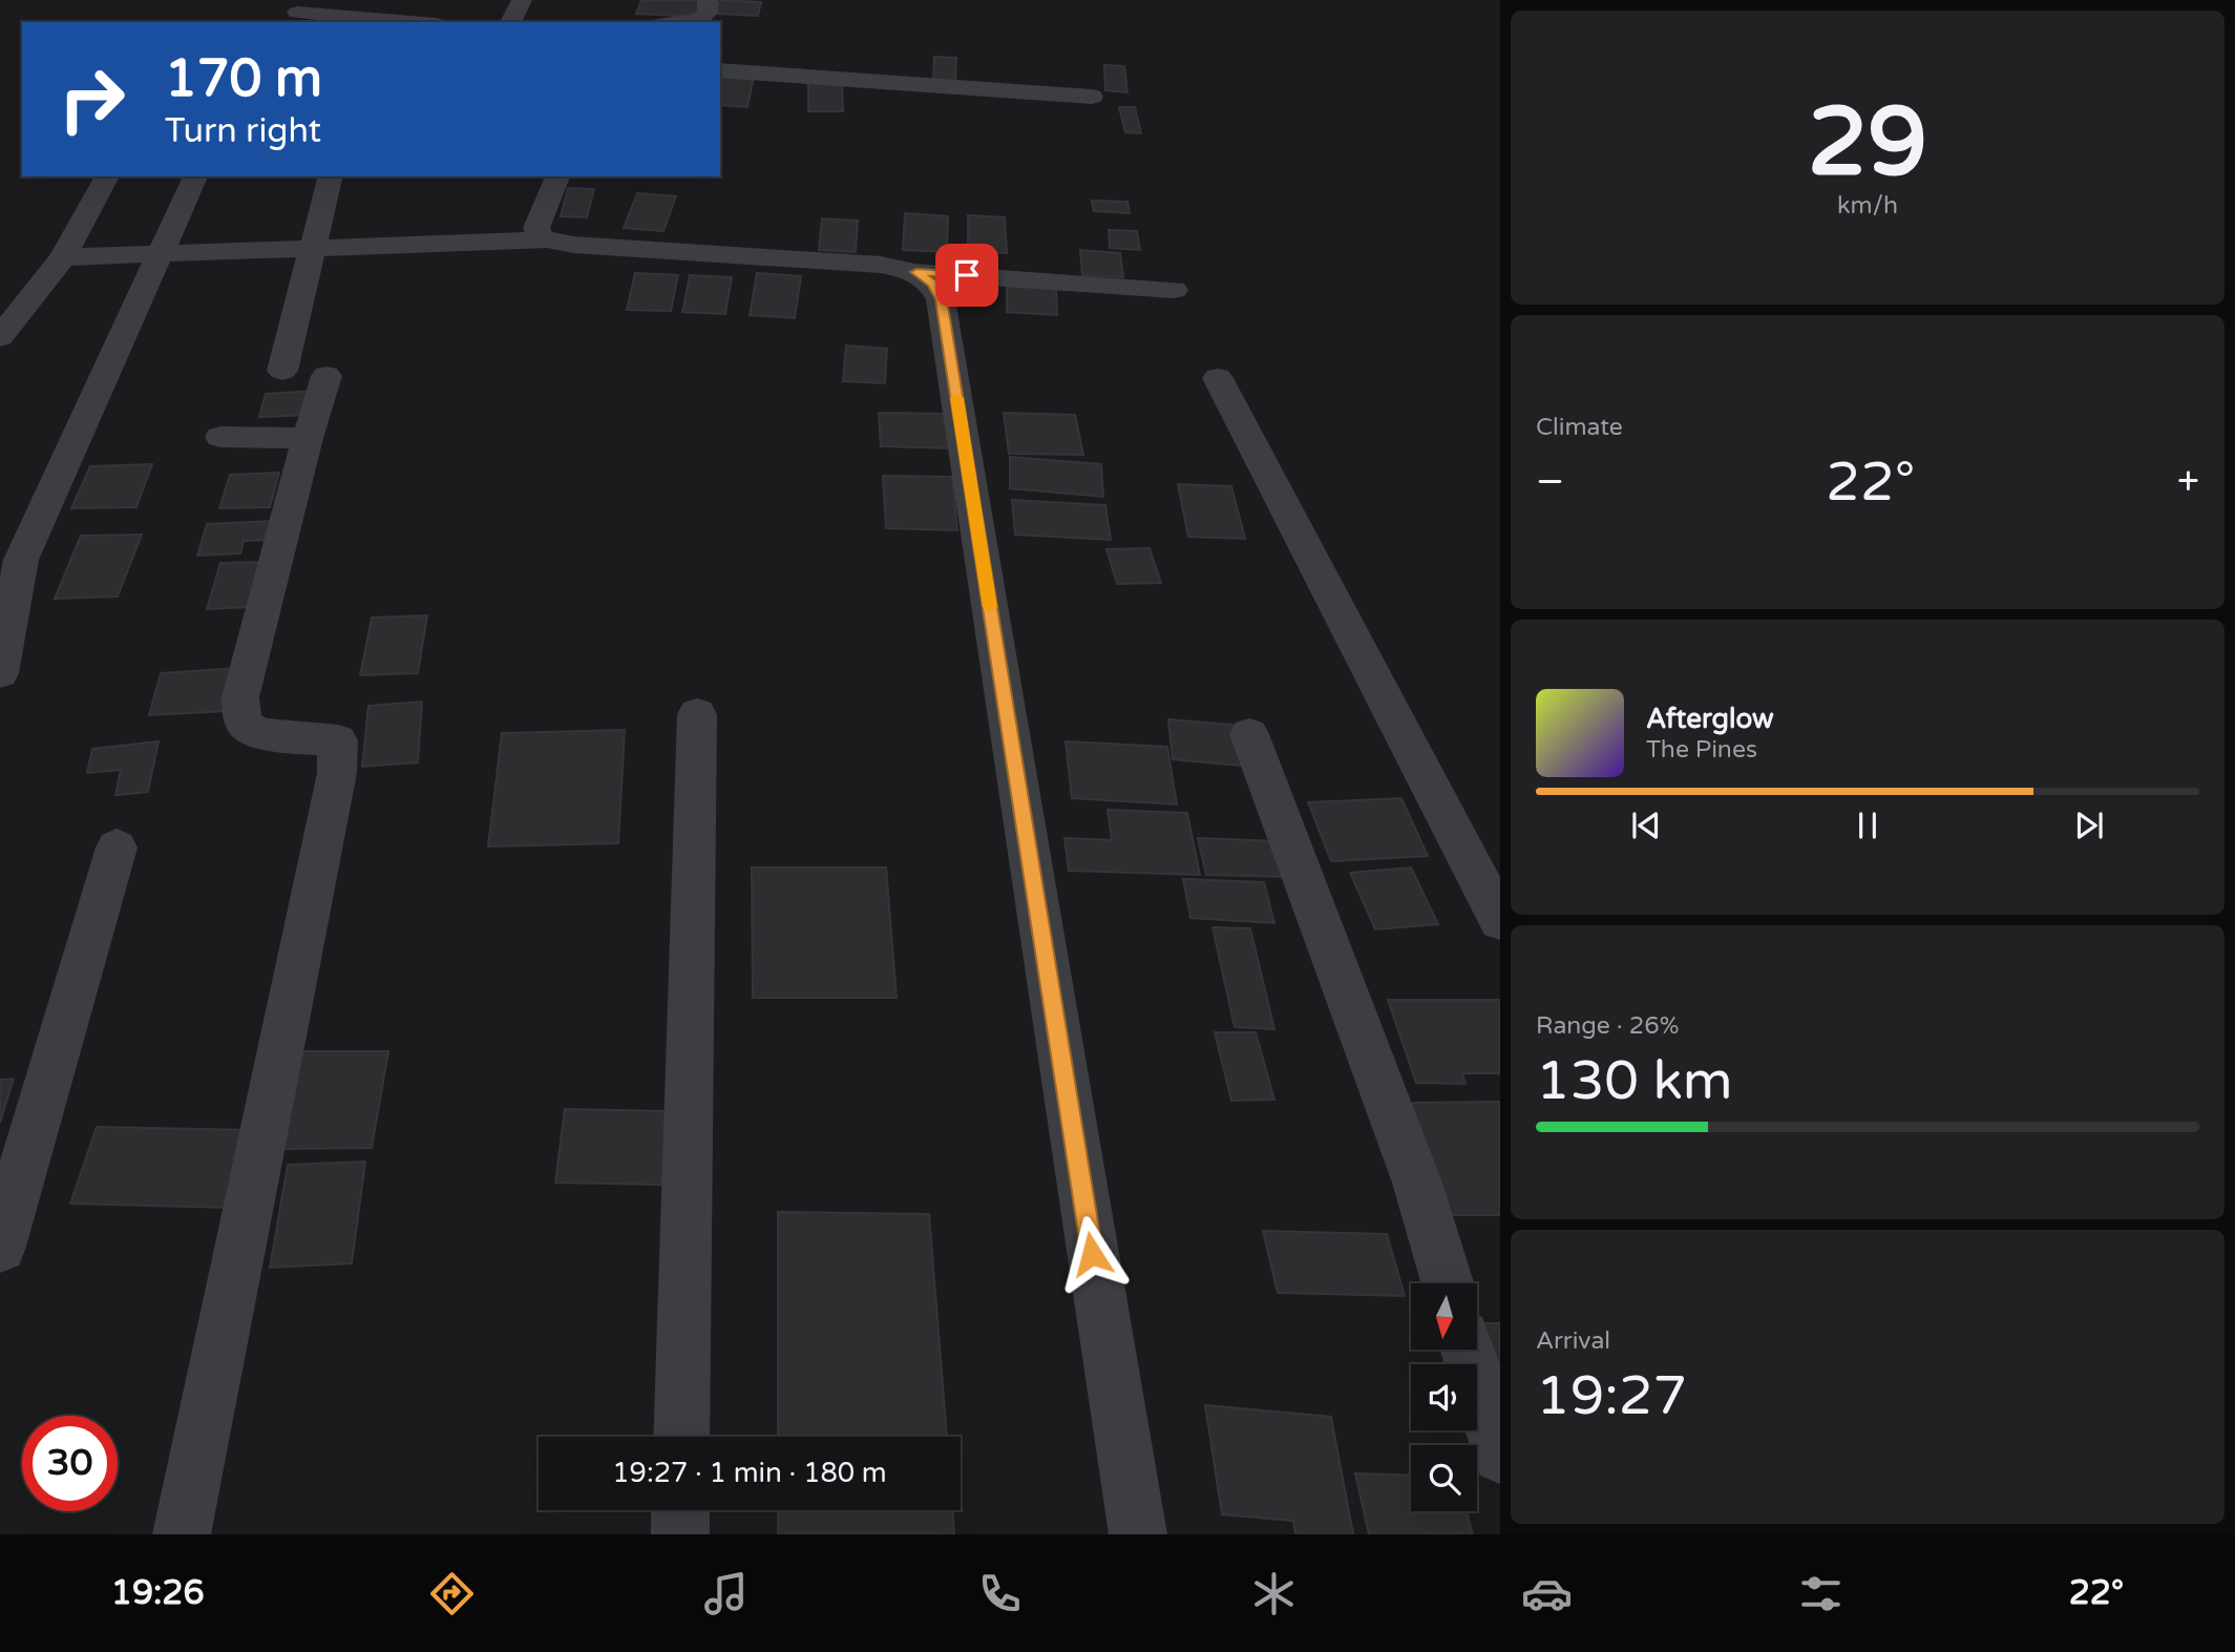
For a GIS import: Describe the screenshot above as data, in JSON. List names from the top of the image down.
{
  "north": "bottom",
  "page": {
    "tile": [
      ["29", "km/h"],
      "Climate",
      ["Range · 26%", "130 km"],
      ["Arrival", "19:27"]
    ],
    "turn": ["170 m", "Turn right"],
    "heat": ["−", "22°", "+"],
    "song": ["Afterglow", "The Pines"],
    "limit": "30",
    "trip": "19:27 · 1 min · 180 m",
    "tabs": ["19:26", "22°"]
  }
}
